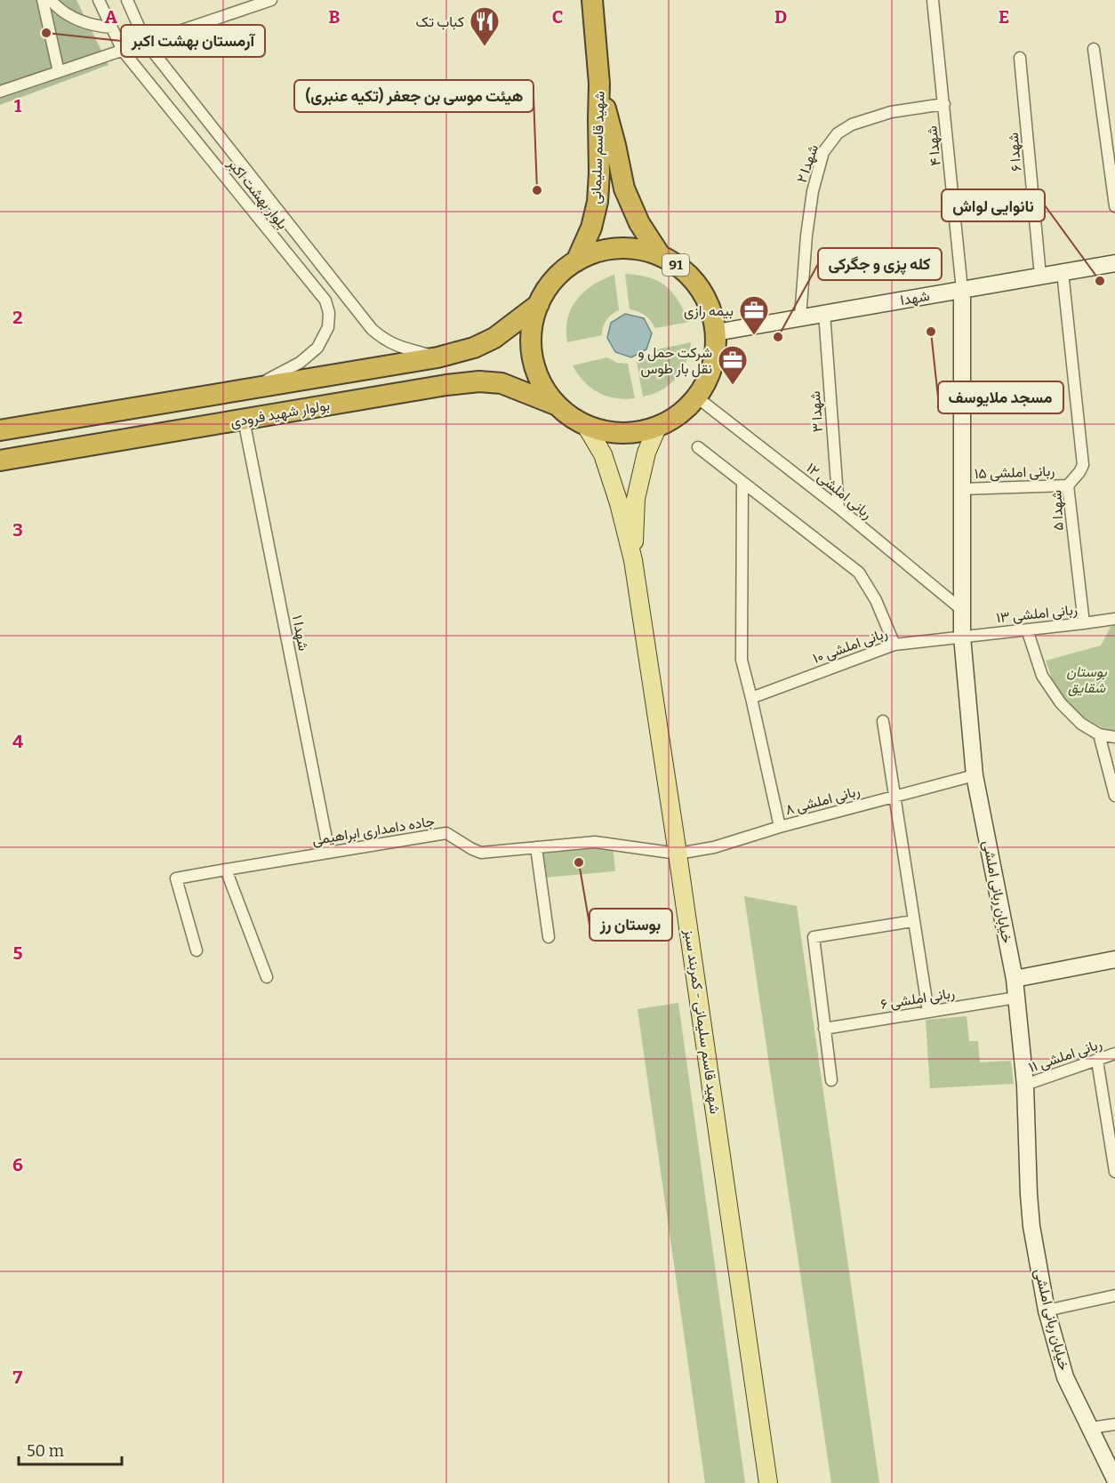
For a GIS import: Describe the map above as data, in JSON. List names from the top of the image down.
{
  "streets": {
    "highway": ["شهید قاسم سلیمانی", "91", "بولوار شهید فرودی"],
    "main road": ["شهید قاسم سلیمانی - کمربند سبز"],
    "street": [
      "شهدا ۴",
      "شهدا ۶",
      "شهدا ۲",
      "بلوار بهشت اکبر",
      "شهدا",
      "شهدا ۳",
      "ربانی املشی ۱۵",
      "ربانی املشی ۱۲",
      "شهدا ۵",
      "ربانی املشی ۱۳",
      "شهدا ۱",
      "ربانی املشی ۱۰",
      "ربانی املشی ۸",
      "جاده دامداری ابراهیمی",
      "خیابان ربانی املشی",
      "ربانی املشی ۶",
      "ربانی املشی ۱۱"
    ]
  },
  "crossings": [
    ["شهدا ۴", "شهدا ۲"],
    ["شهدا ۴", "شهدا"],
    ["شهدا ۴", "خیابان ربانی املشی"],
    ["شهید قاسم سلیمانی", "91"],
    ["شهید قاسم سلیمانی", "شهدا"],
    ["شهید قاسم سلیمانی", "بولوار شهید فرودی"],
    ["شهید قاسم سلیمانی", "ربانی املشی ۱۲"],
    ["شهدا ۶", "شهدا"],
    ["شهدا ۲", "شهدا"],
    ["بلوار بهشت اکبر", "بولوار شهید فرودی"],
    ["91", "شهدا"],
    ["91", "بولوار شهید فرودی"],
    ["91", "ربانی املشی ۱۲"],
    ["شهدا", "شهدا ۳"],
    ["شهدا", "بولوار شهید فرودی"],
    ["شهدا", "ربانی املشی ۱۲"],
    ["شهدا", "شهدا ۵"],
    ["شهدا", "خیابان ربانی املشی"],
    ["شهدا ۳", "ربانی املشی ۱۲"],
    ["بولوار شهید فرودی", "ربانی املشی ۱۲"],
    ["بولوار شهید فرودی", "شهدا ۱"],
    ["ربانی املشی ۱۵", "شهدا ۵"],
    ["ربانی املشی ۱۵", "خیابان ربانی املشی"],
    ["ربانی املشی ۱۲", "خیابان ربانی املشی"],
    ["شهدا ۵", "ربانی املشی ۱۳"],
    ["ربانی املشی ۱۳", "ربانی املشی ۱۰"],
    ["ربانی املشی ۱۳", "خیابان ربانی املشی"],
    ["شهدا ۱", "جاده دامداری ابراهیمی"],
    ["ربانی املشی ۱۰", "خیابان ربانی املشی"],
    ["ربانی املشی ۸", "جاده دامداری ابراهیمی"],
    ["ربانی املشی ۸", "خیابان ربانی املشی"],
    ["ربانی املشی ۸", "شهید قاسم سلیمانی - کمربند سبز"],
    ["جاده دامداری ابراهیمی", "شهید قاسم سلیمانی - کمربند سبز"],
    ["خیابان ربانی املشی", "ربانی املشی ۶"],
    ["خیابان ربانی املشی", "ربانی املشی ۱۱"]
  ],
  "parks": ["بوستان شقایق"],
  "places": {
    "other": [
      "آرمستان بهشت اکبر",
      "هيئت موسی بن جعفر (تکیه عنبری)",
      "نانوایی لواش",
      "مسجد ملایوسف",
      "کله پزی و جگرکی",
      "بوستان رز"
    ],
    "restaurant": ["کباب تک"],
    "office": ["بیمه رازی", "شرکت حمل و نقل بار طوس"]
  },
  "scale_bar": "50 m",
  "grid": {
    "columns": [
      "A",
      "B",
      "C",
      "D",
      "E"
    ],
    "rows": [
      "1",
      "2",
      "3",
      "4",
      "5",
      "6",
      "7"
    ]
  }
}
